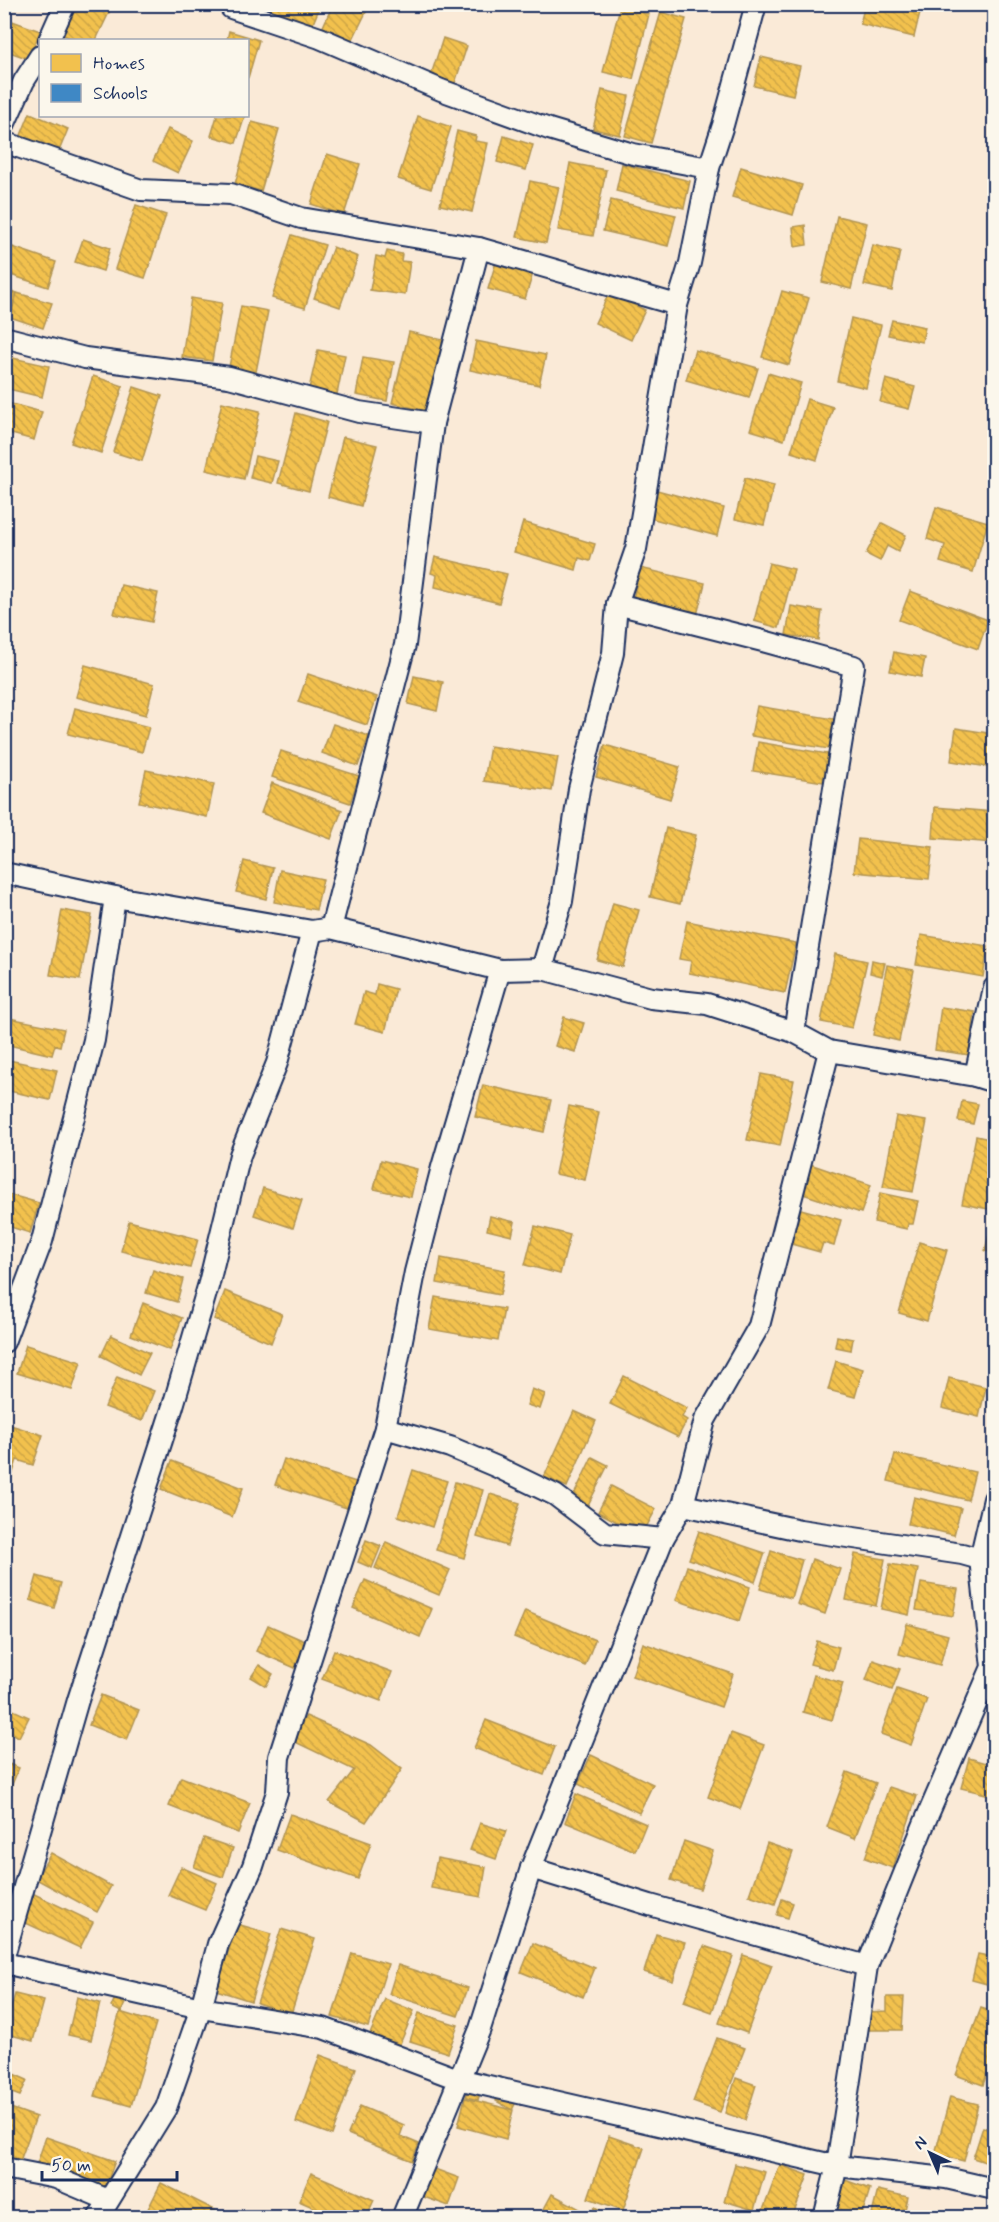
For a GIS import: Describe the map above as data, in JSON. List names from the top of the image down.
{
  "legend": ["Homes", "Schools"],
  "scale_bar": "50 m",
  "north": "top left"
}
